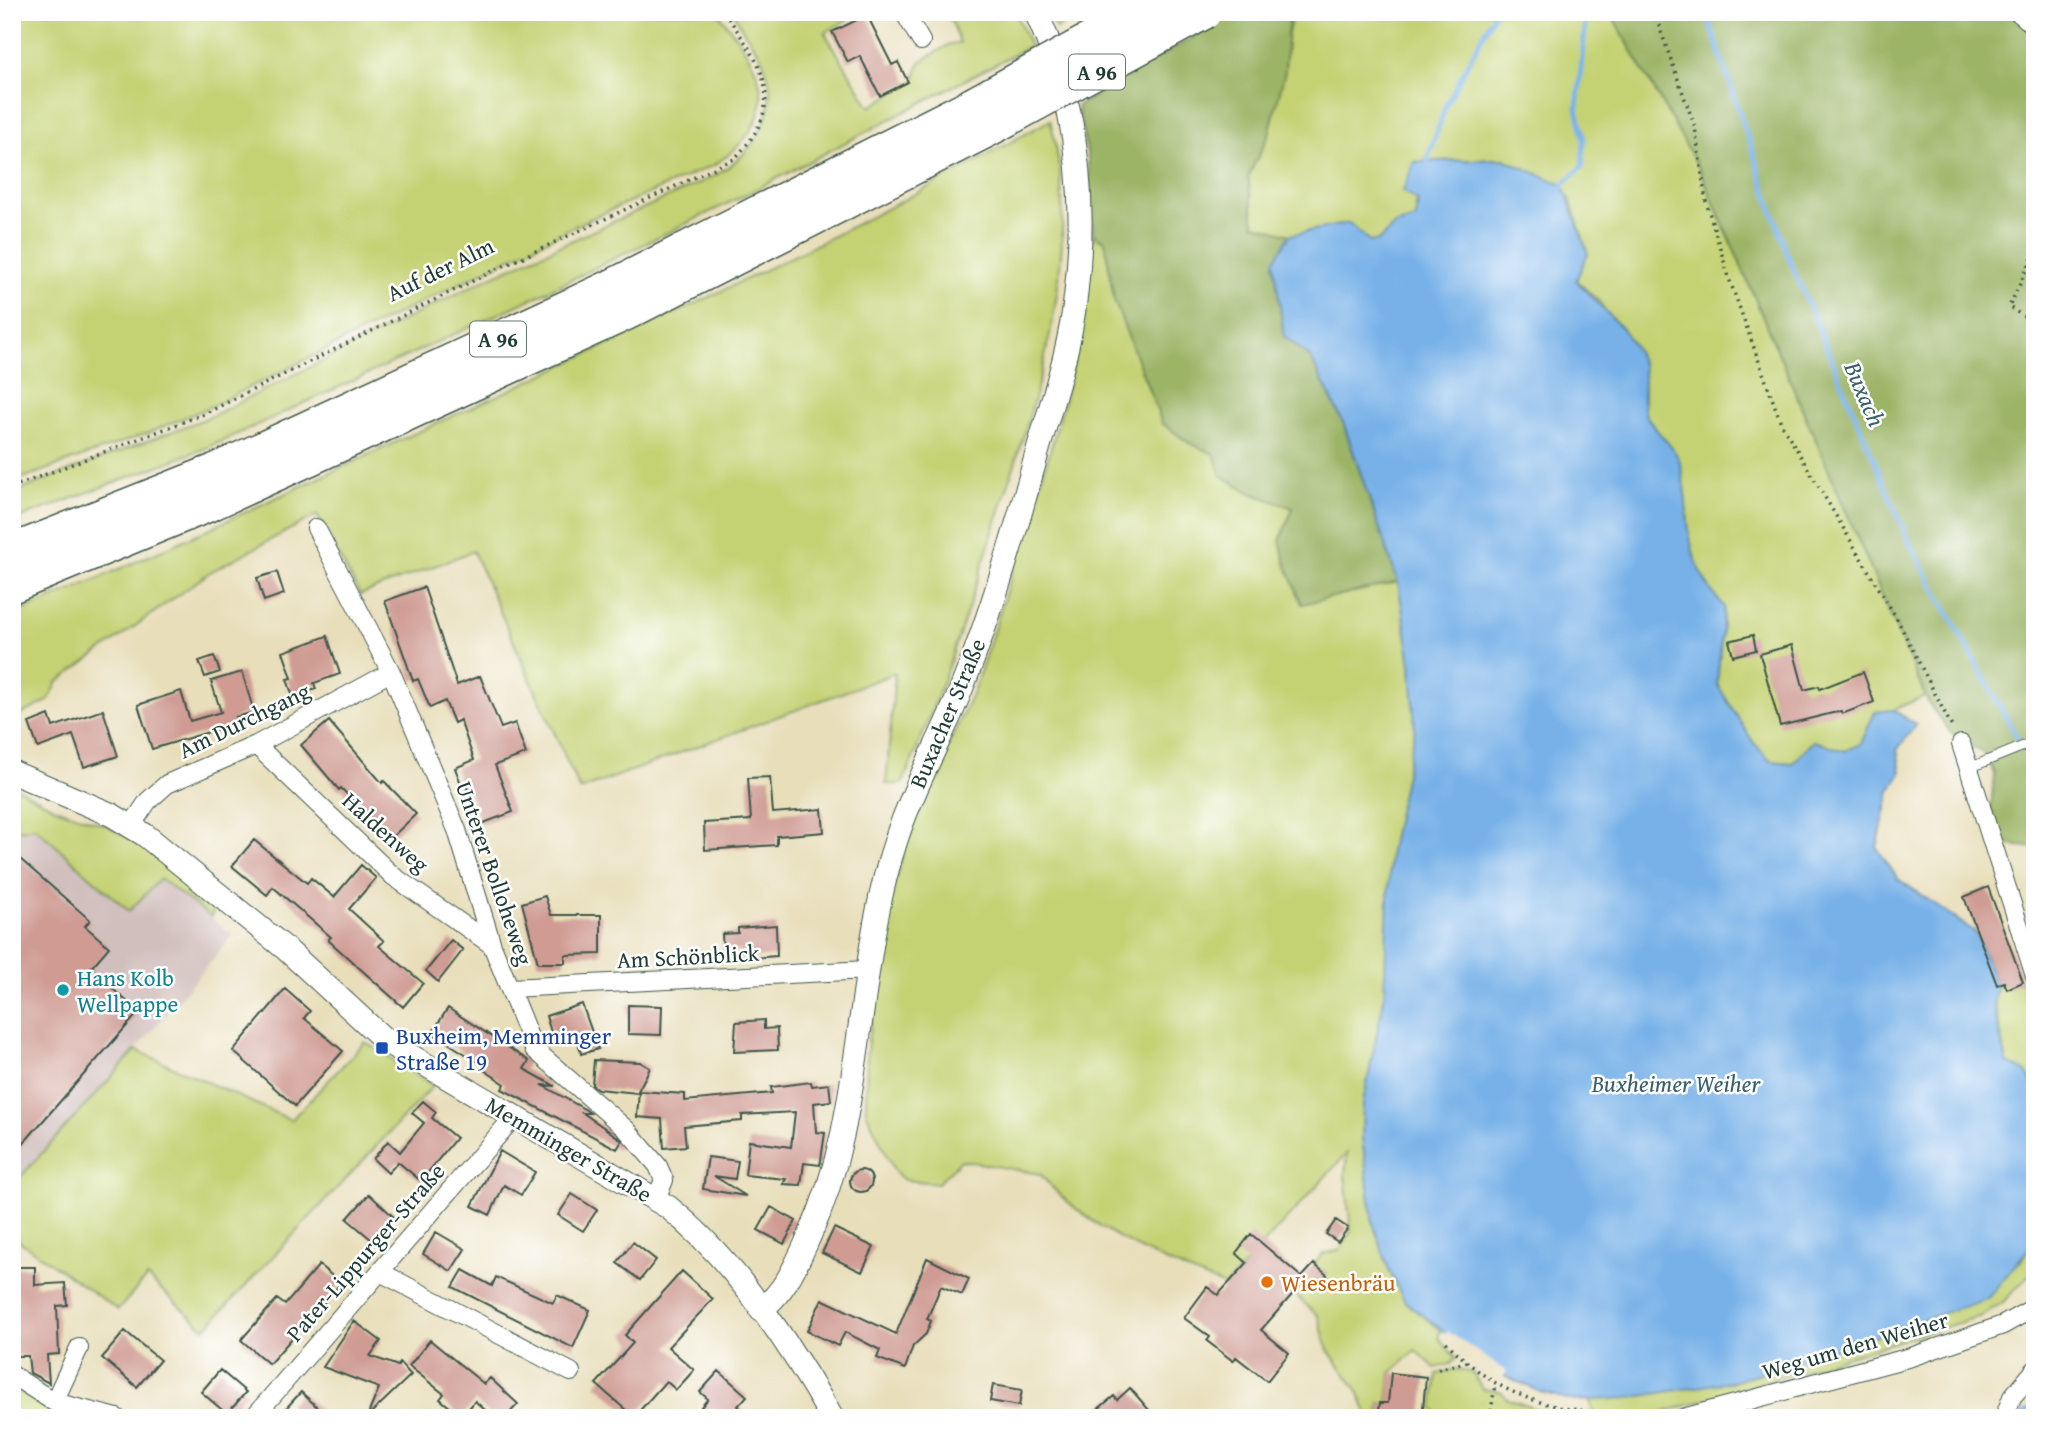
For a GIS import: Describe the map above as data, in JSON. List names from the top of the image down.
{
  "streets": {
    "highway": ["A 96"],
    "street": [
      "Buxacher Straße",
      "Am Durchgang",
      "Haldenweg",
      "Unterer Bolloheweg",
      "Am Schönblick",
      "Memminger Straße",
      "Pater-Lippurger-Straße",
      "Weg um den Weiher"
    ],
    "path": ["Auf der Alm"]
  },
  "crossings": [
    ["Buxacher Straße", "Am Schönblick"],
    ["Buxacher Straße", "Memminger Straße"],
    ["Am Durchgang", "Haldenweg"],
    ["Am Durchgang", "Unterer Bolloheweg"],
    ["Am Durchgang", "Memminger Straße"],
    ["Haldenweg", "Unterer Bolloheweg"],
    ["Unterer Bolloheweg", "Am Schönblick"],
    ["Unterer Bolloheweg", "Memminger Straße"],
    ["Memminger Straße", "Pater-Lippurger-Straße"]
  ],
  "water": ["Buxach", "Buxheimer Weiher"],
  "places": {
    "other": ["Hans Kolb Wellpappe", "Wiesenbräu"],
    "transit": ["Buxheim, Memminger Straße 19"]
  }
}
